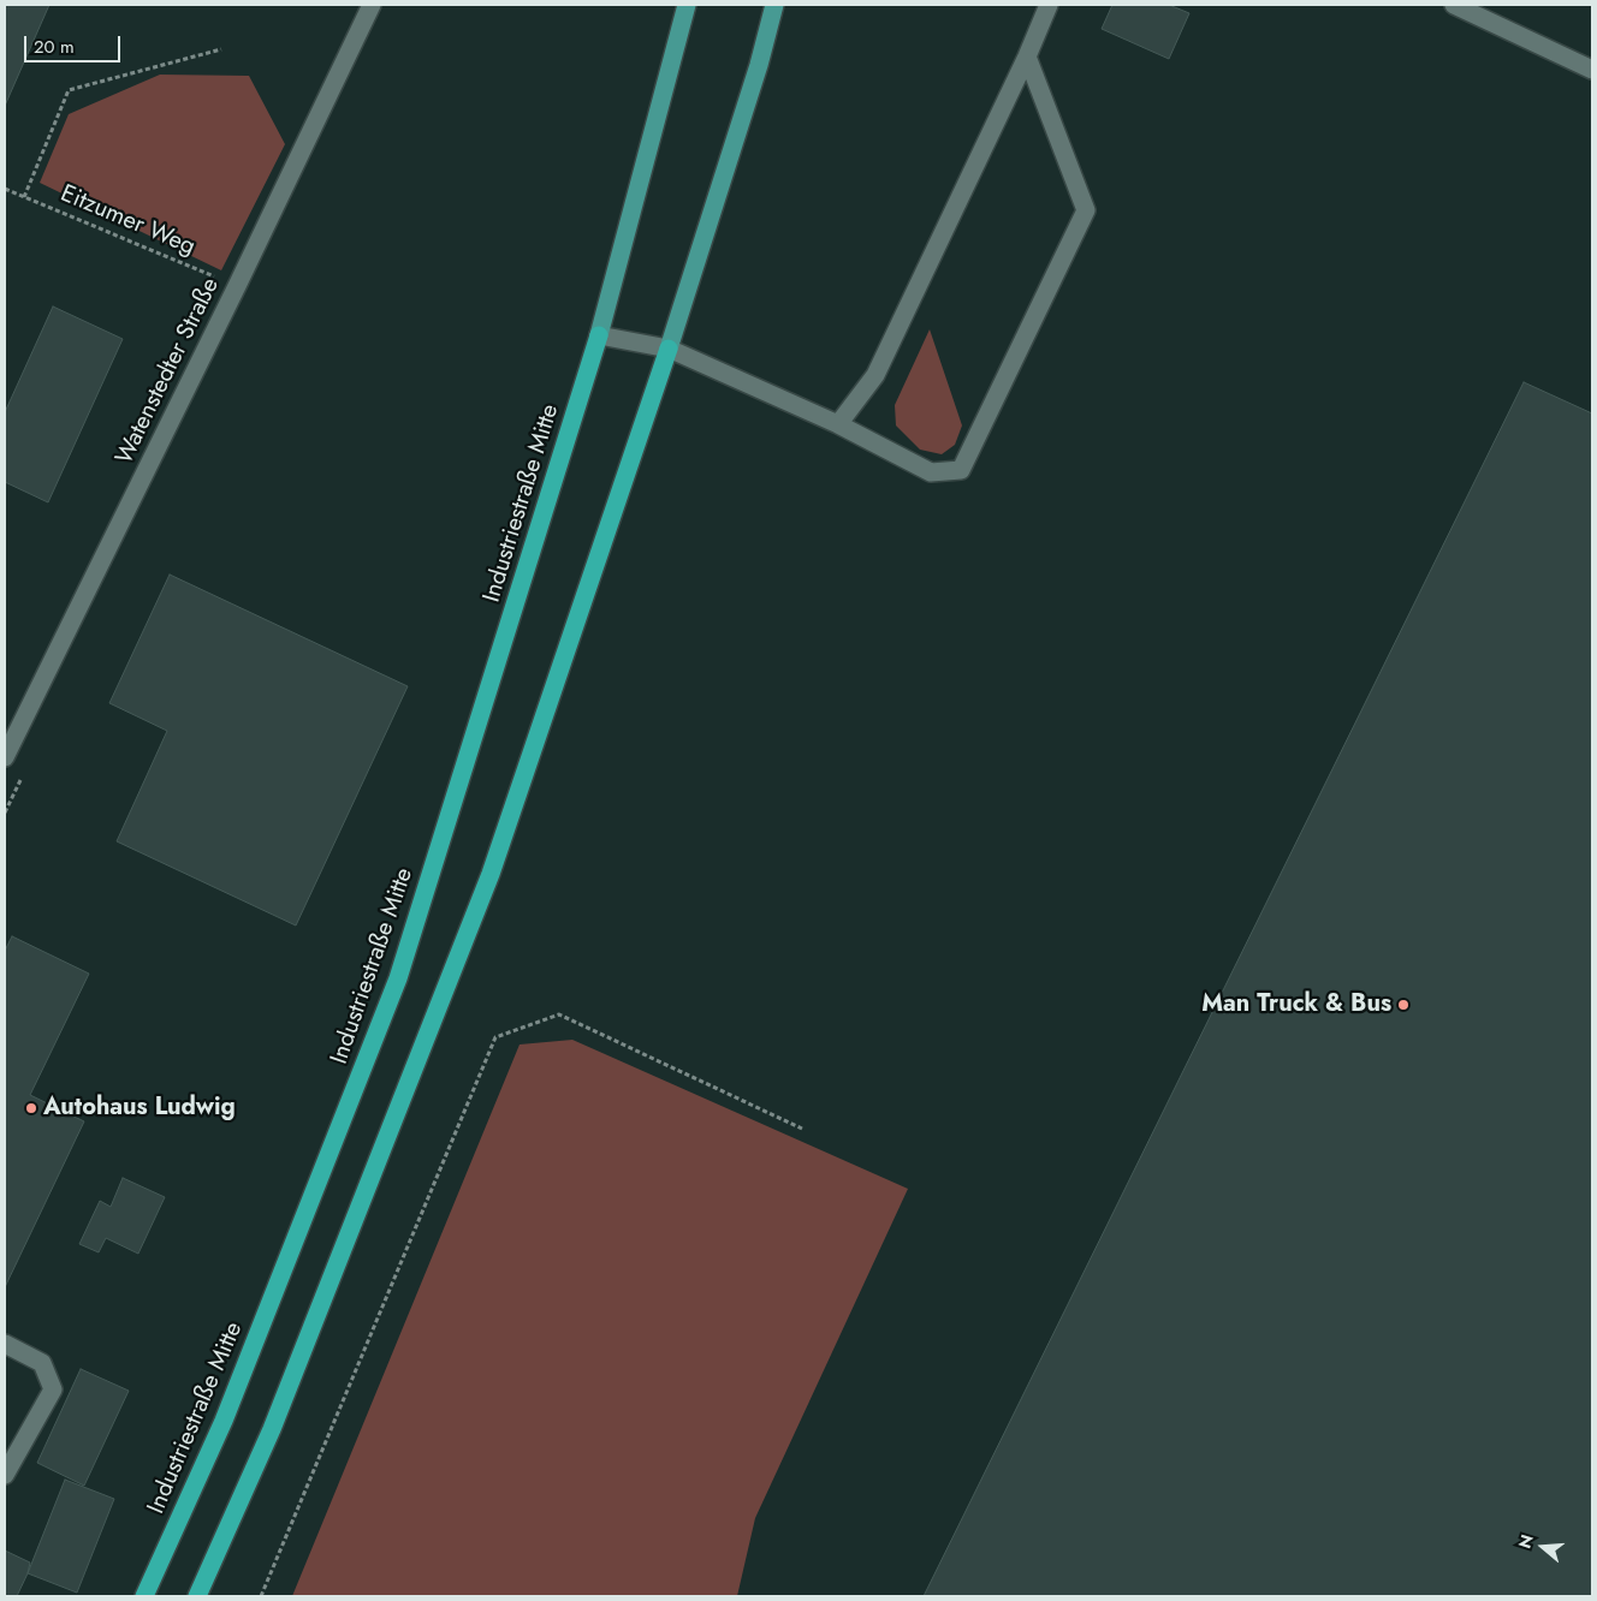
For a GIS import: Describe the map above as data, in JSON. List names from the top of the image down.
{
  "streets": {
    "highway": ["Industriestraße Mitte"],
    "street": ["Watenstedter Straße"],
    "path": ["Eitzumer Weg"]
  },
  "crossings": [
    ["Eitzumer Weg", "Watenstedter Straße"]
  ],
  "places": ["Man Truck & Bus", "Autohaus Ludwig"],
  "scale_bar": "20 m",
  "north": "left"
}
